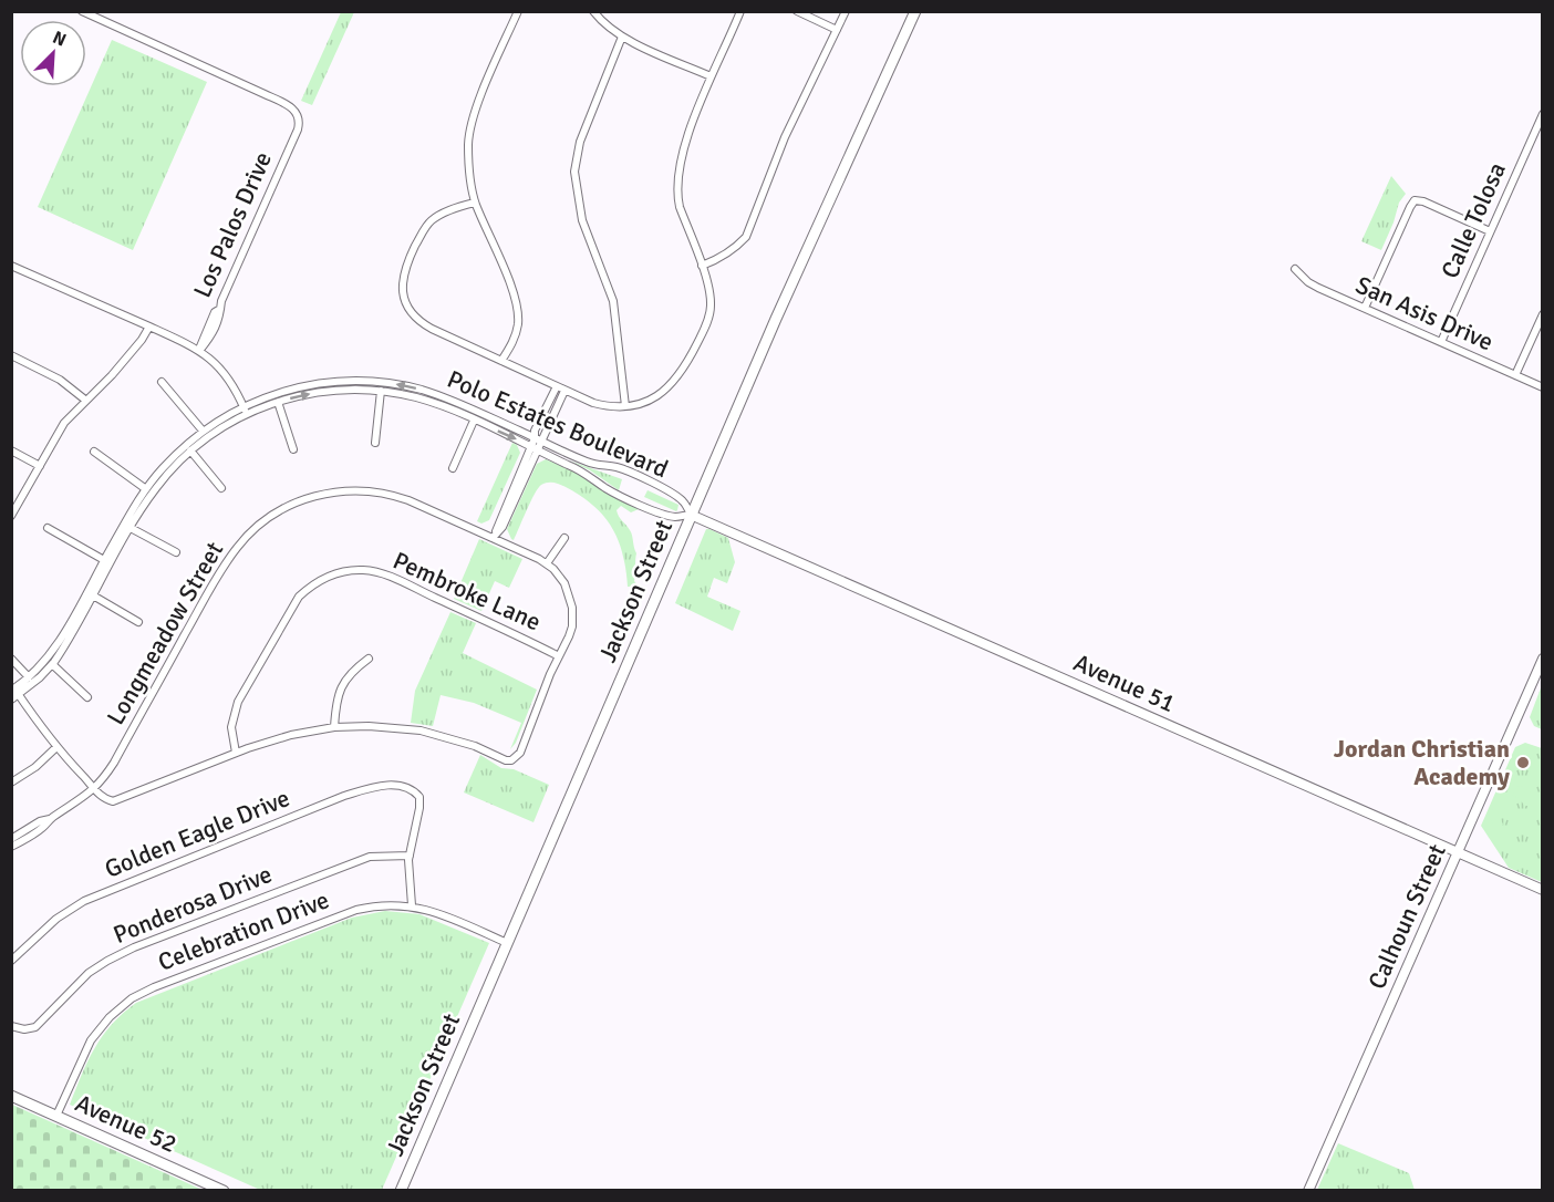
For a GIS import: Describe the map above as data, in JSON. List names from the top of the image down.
{
  "streets": {
    "main road": ["Jackson Street", "Avenue 52"],
    "street": [
      "Calle Tolosa",
      "Los Palos Drive",
      "San Asis Drive",
      "Polo Estates Boulevard",
      "Pembroke Lane",
      "Longmeadow Street",
      "Avenue 51",
      "Golden Eagle Drive",
      "Ponderosa Drive",
      "Calhoun Street",
      "Celebration Drive"
    ]
  },
  "crossings": [
    ["Calle Tolosa", "San Asis Drive"],
    ["Polo Estates Boulevard", "Jackson Street"],
    ["Polo Estates Boulevard", "Avenue 51"],
    ["Jackson Street", "Avenue 51"],
    ["Jackson Street", "Celebration Drive"],
    ["Avenue 51", "Calhoun Street"],
    ["Golden Eagle Drive", "Ponderosa Drive"],
    ["Celebration Drive", "Avenue 52"]
  ],
  "places": ["Jordan Christian Academy"],
  "north": "top right"
}
